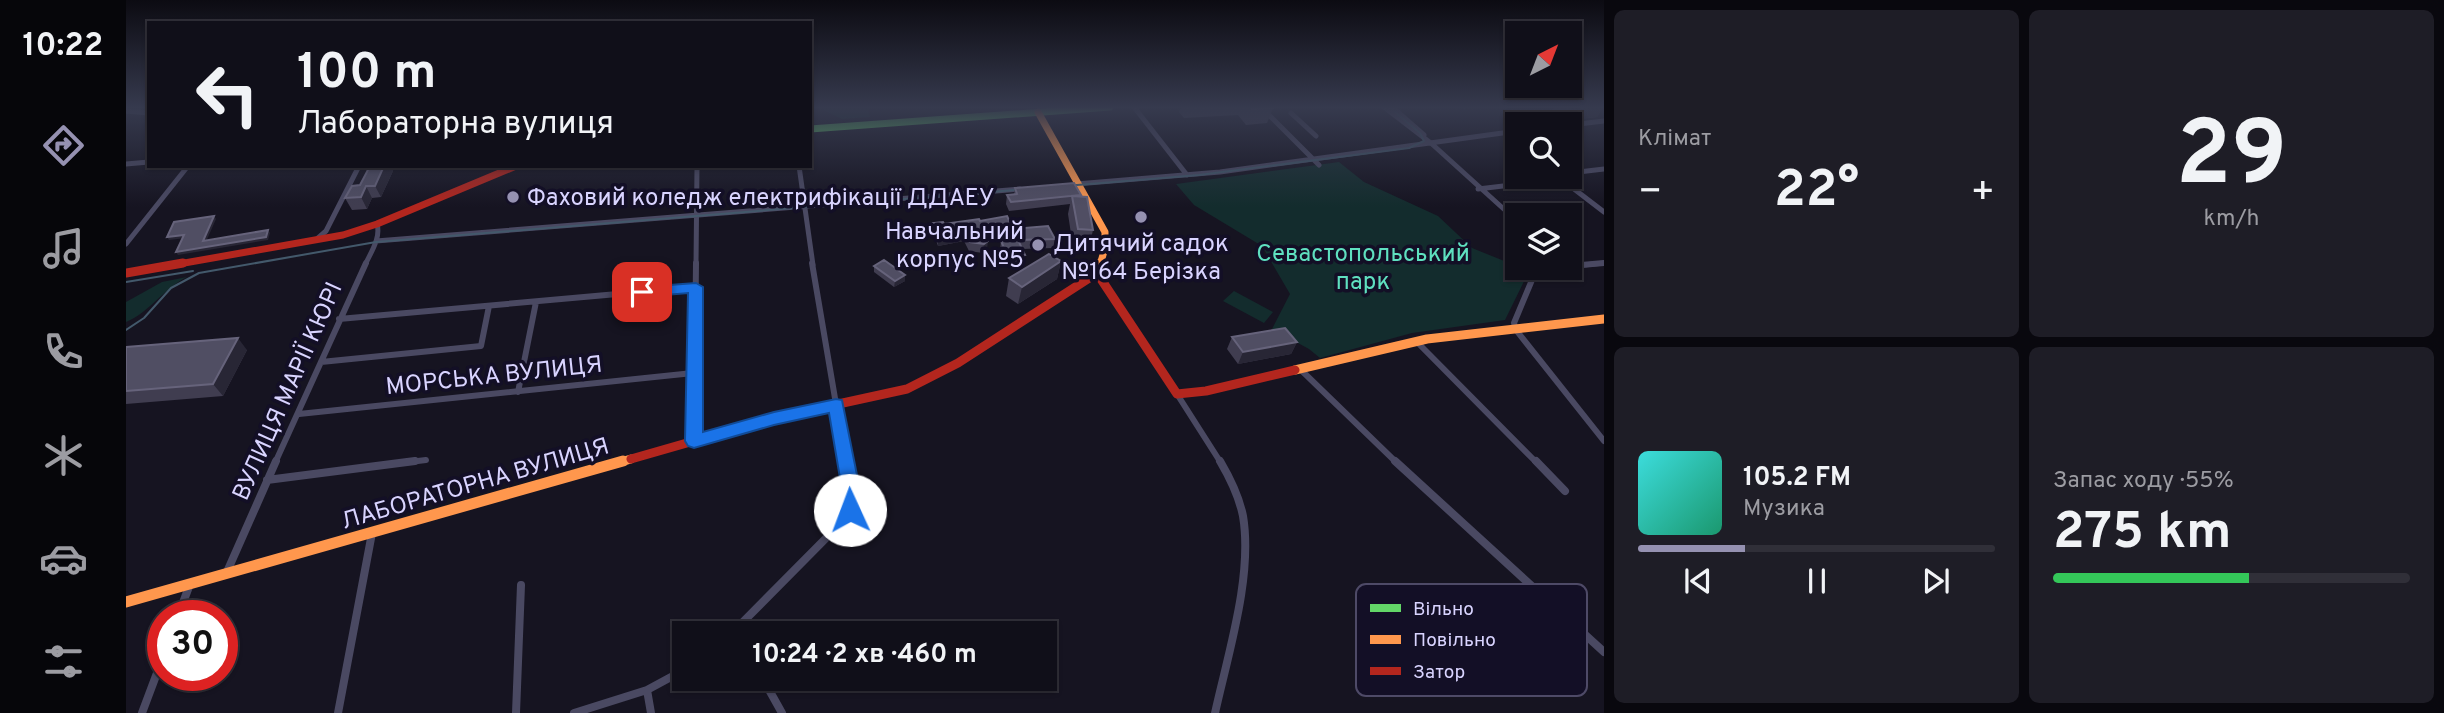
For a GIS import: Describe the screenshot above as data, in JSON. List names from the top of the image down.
{
  "streets": {
    "main road": ["ЛАБОРАТОРНА ВУЛИЦЯ"],
    "street": ["МОРСЬКА ВУЛИЦЯ", "ВУЛИЦЯ МАРІЇ КЮРІ"]
  },
  "crossings": [
    ["МОРСЬКА ВУЛИЦЯ", "ВУЛИЦЯ МАРІЇ КЮРІ"],
    ["ВУЛИЦЯ МАРІЇ КЮРІ", "ЛАБОРАТОРНА ВУЛИЦЯ"]
  ],
  "parks": ["Севастопольський парк"],
  "places": ["Фаховий коледж електрифікації ДДАЕУ", "Дитячий садок №164 Берізка", "Навчальний корпус №5"],
  "legend": ["Вільно", "Повільно", "Затор"],
  "north": "top right",
  "page": {
    "tabs": "10:22",
    "tile": [
      "Клімат",
      ["29", "km/h"],
      ["Запас ходу · 55%", "275 km"]
    ],
    "turn": ["100 m", "Лабораторна вулиця"],
    "heat": ["−", "22°", "+"],
    "song": ["105.2 FM", "Музика"],
    "limit": "30",
    "trip": "10:24 · 2 хв · 460 m"
  }
}
